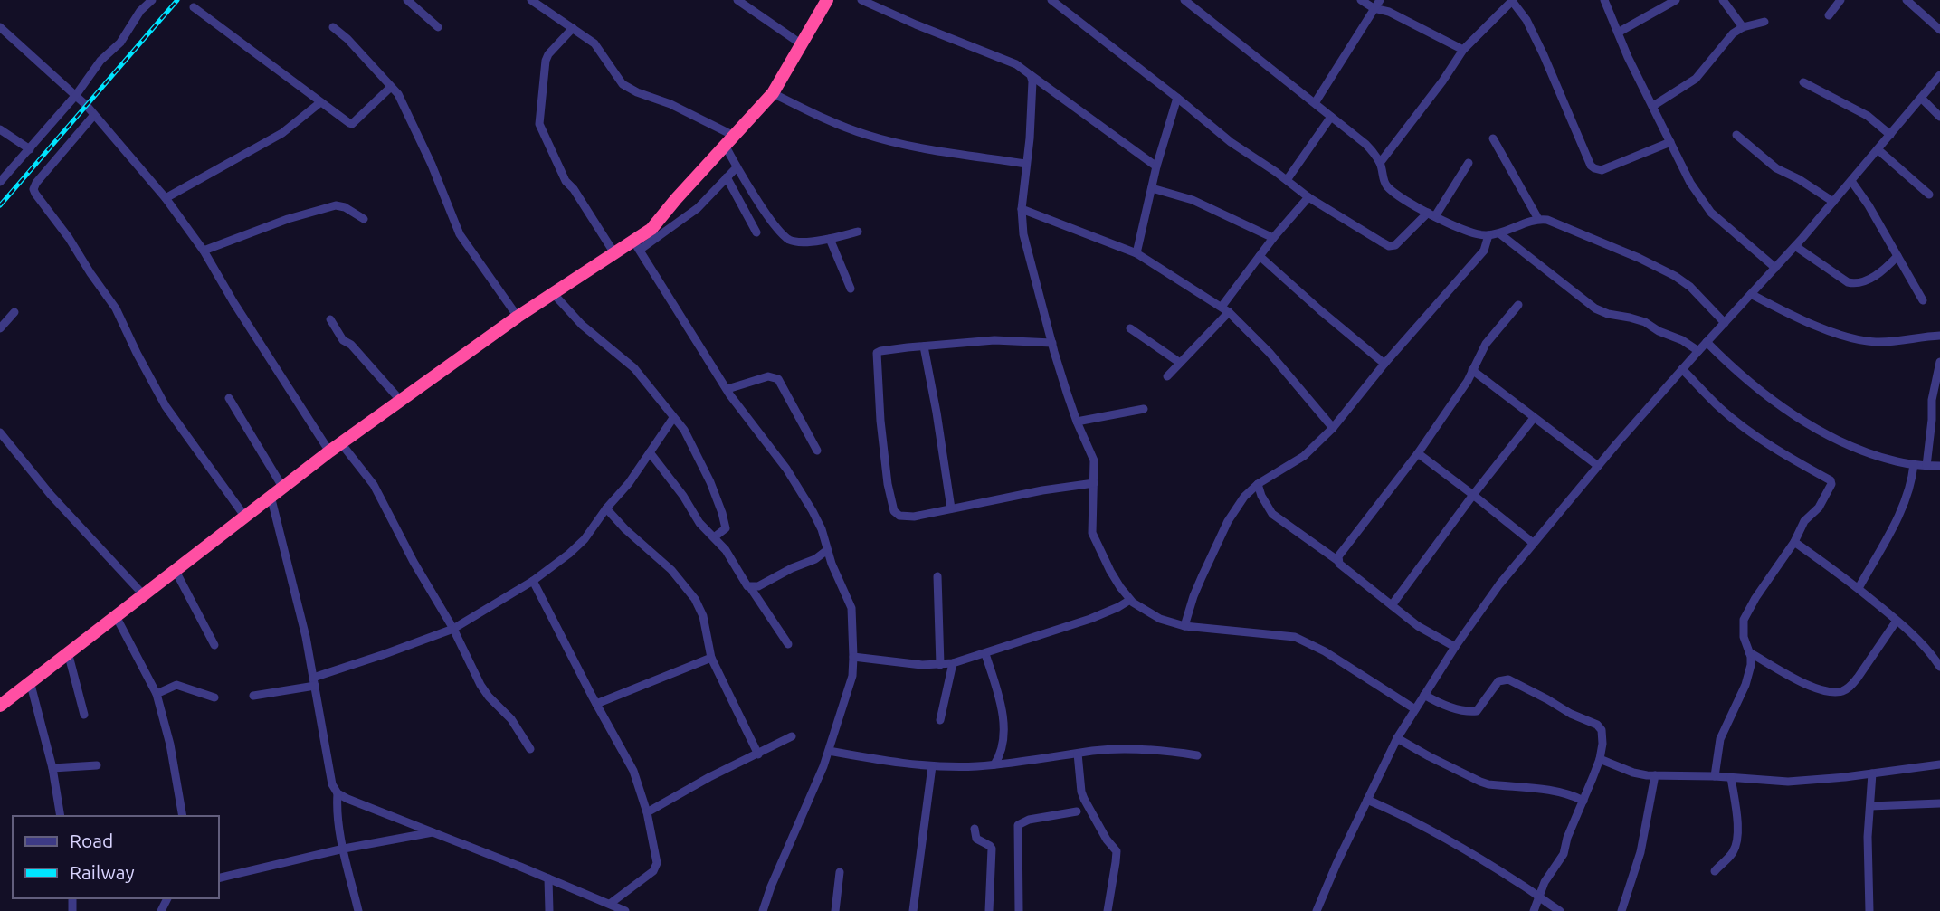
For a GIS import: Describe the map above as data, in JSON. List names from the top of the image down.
{
  "legend": ["Road", "Railway"]
}
